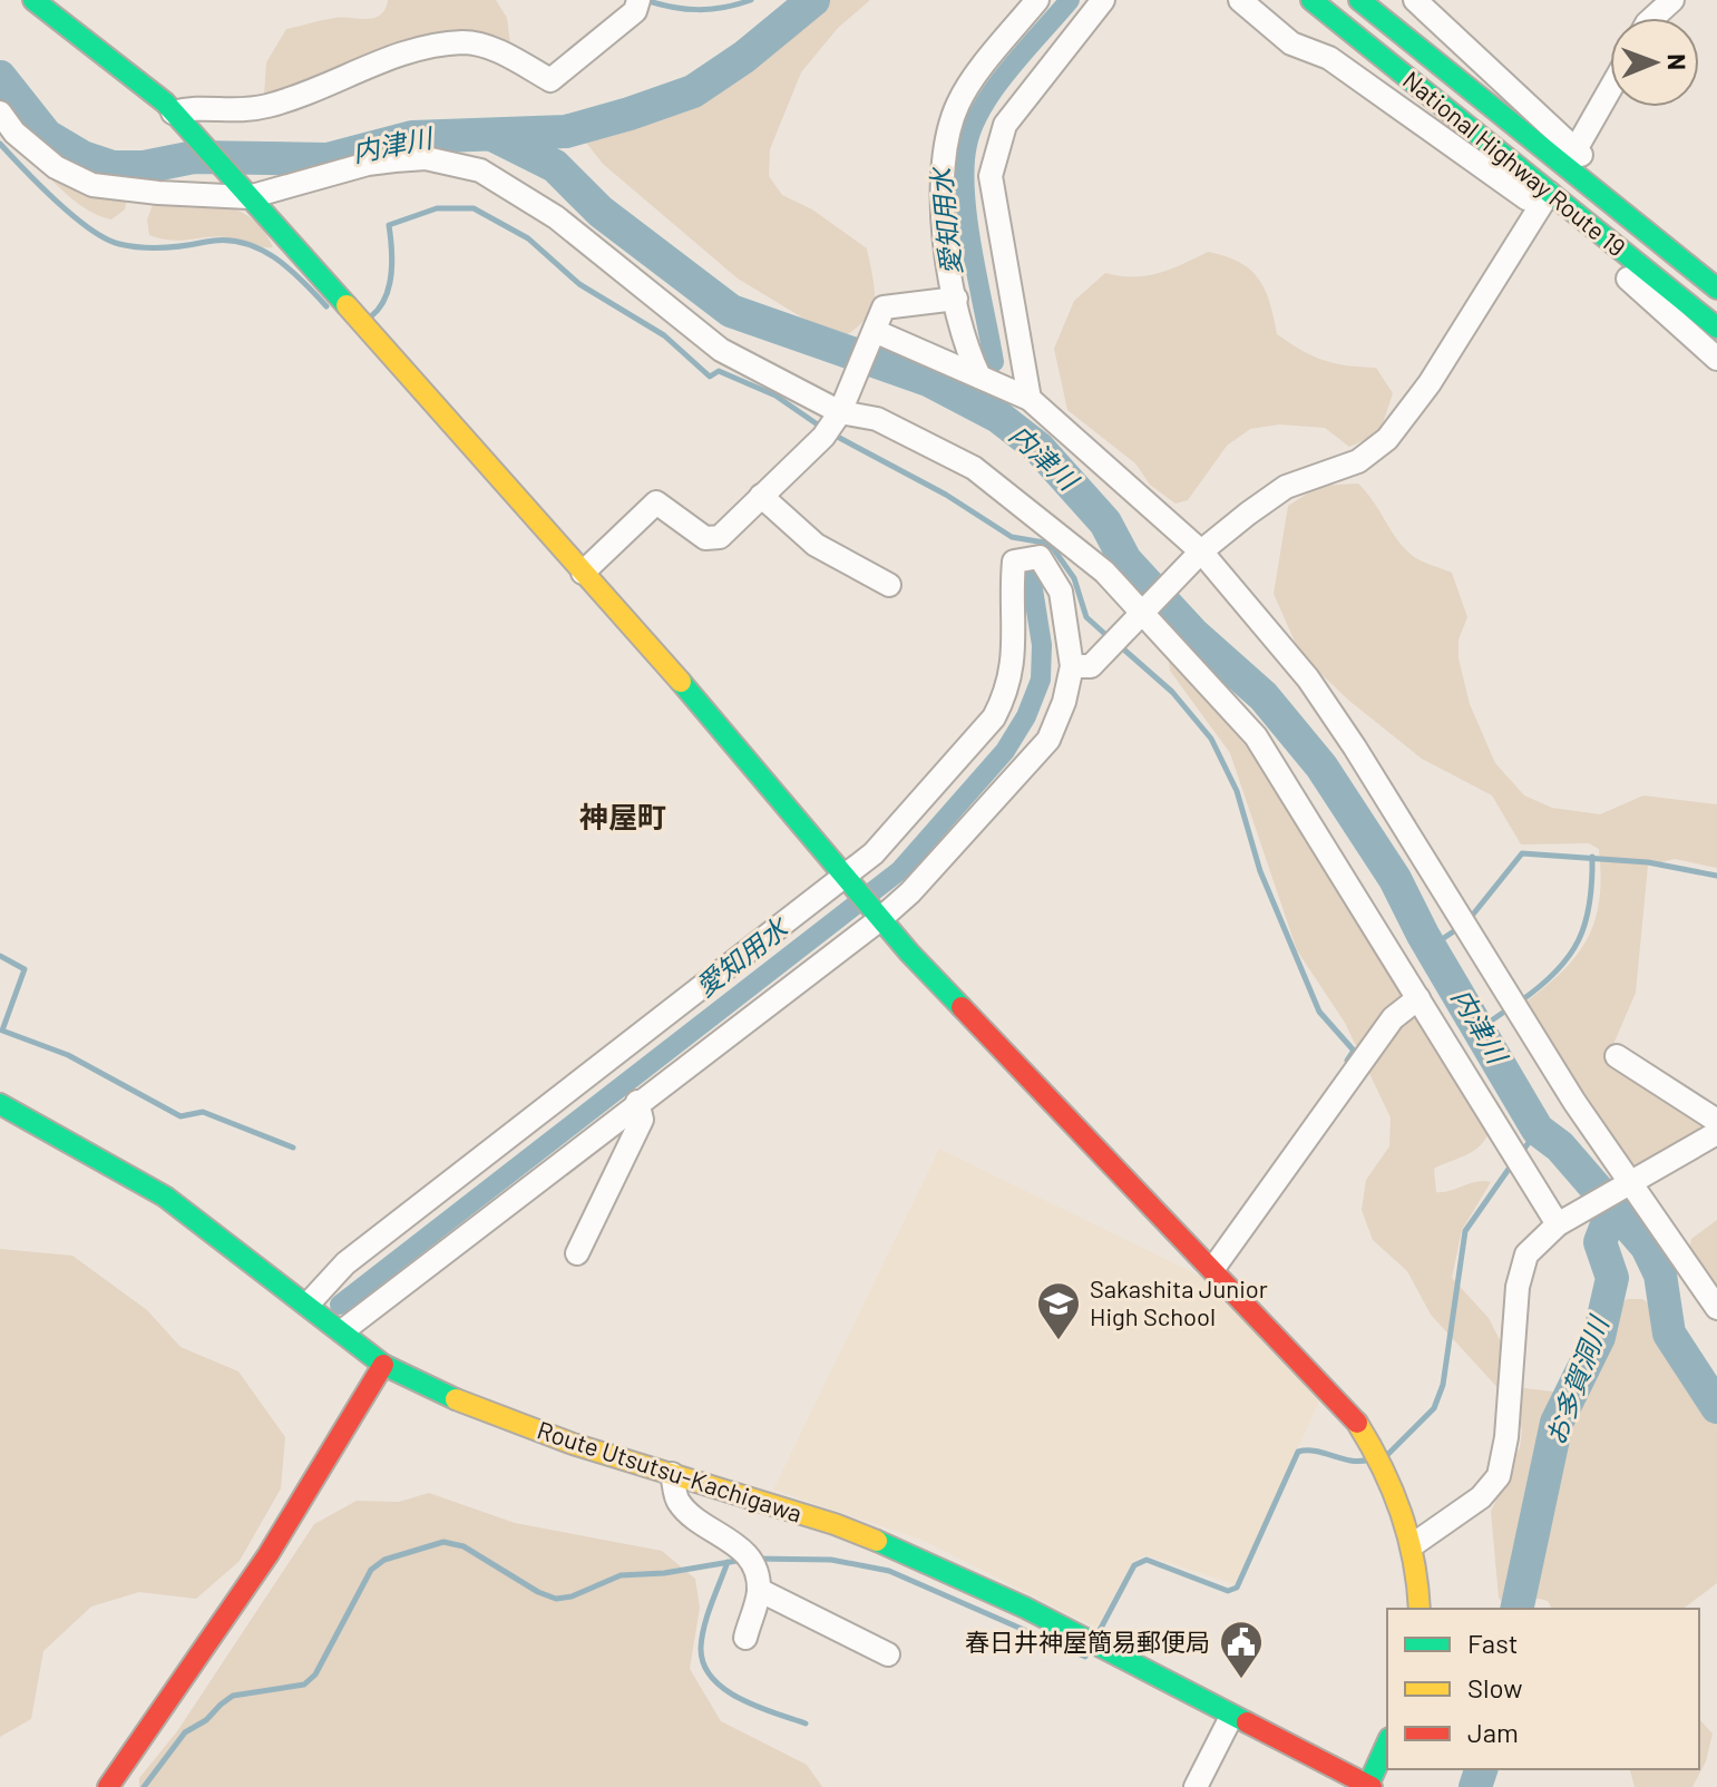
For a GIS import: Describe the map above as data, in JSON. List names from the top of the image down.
{
  "streets": {
    "main road": ["National Highway Route 19", "Route Utsutsu-Kachigawa"]
  },
  "districts": ["神屋町"],
  "water": ["内津川", "愛知用水", "お多賀洞川"],
  "places": {
    "school or university": ["Sakashita Junior High School"],
    "public building": ["春日井神屋簡易郵便局"]
  },
  "legend": ["Fast", "Slow", "Jam"],
  "north": "right"
}
